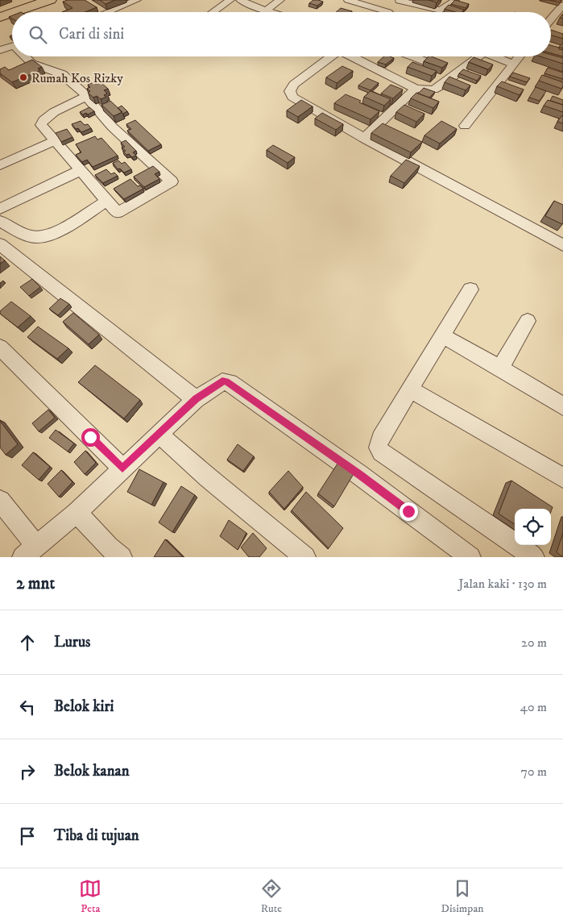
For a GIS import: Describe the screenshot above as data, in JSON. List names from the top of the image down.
{
  "places": ["Rumah Kos Rizky"],
  "page": {
    "search": "Cari di sini",
    "heading": ["2 mnt", "Jalan kaki · 130 m"],
    "list": [
      ["Lurus", "20 m"],
      ["Belok kiri", "40 m"],
      ["Belok kanan", "70 m"],
      "Tiba di tujuan"
    ],
    "nav": ["Peta", "Rute", "Disimpan"]
  }
}
